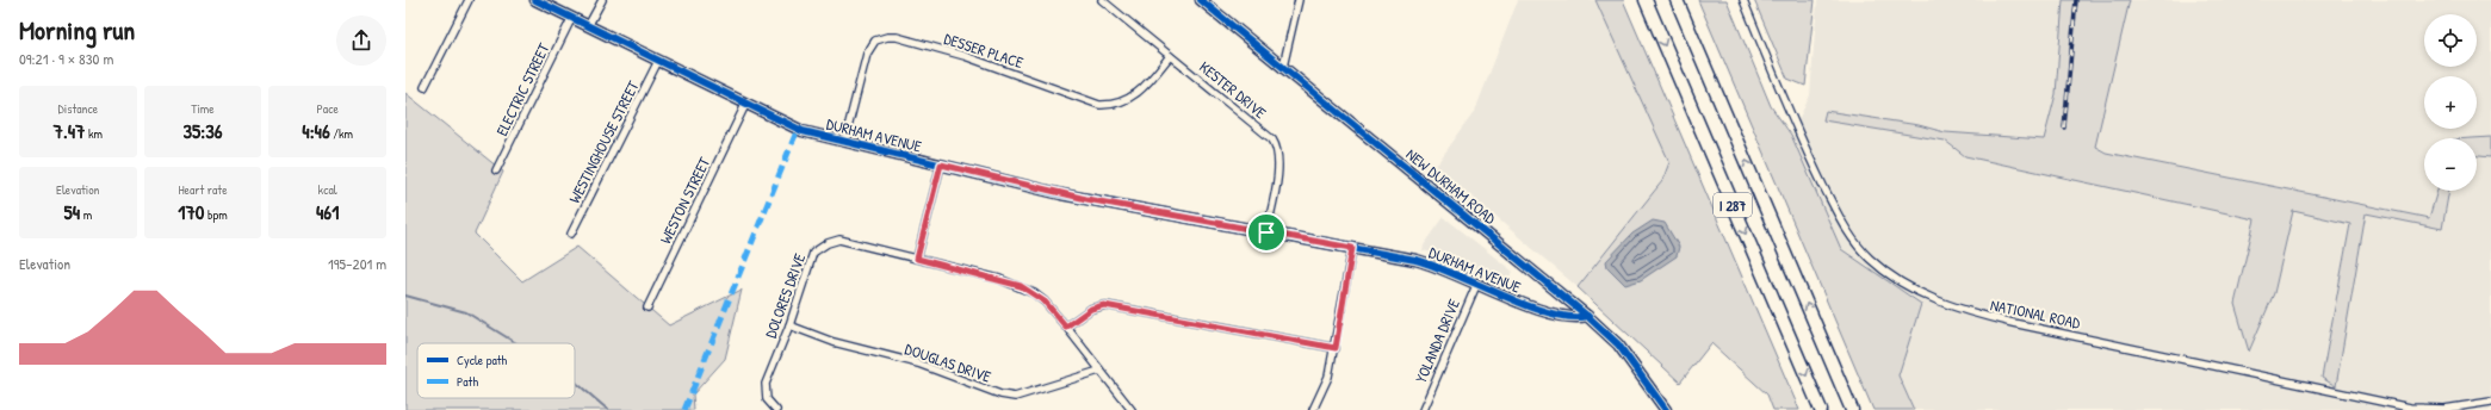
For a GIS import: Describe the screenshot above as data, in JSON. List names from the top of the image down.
{
  "streets": {
    "highway": ["I 287"],
    "street": [
      "DESSER PLACE",
      "ELECTRIC STREET",
      "KESTER DRIVE",
      "DURHAM AVENUE",
      "WESTINGHOUSE STREET",
      "NEW DURHAM ROAD",
      "WESTON STREET",
      "DOLORES DRIVE",
      "NATIONAL ROAD",
      "YOLANDA DRIVE",
      "DOUGLAS DRIVE"
    ]
  },
  "crossings": [
    ["DESSER PLACE", "KESTER DRIVE"],
    ["DESSER PLACE", "DURHAM AVENUE"],
    ["ELECTRIC STREET", "DURHAM AVENUE"],
    ["KESTER DRIVE", "DURHAM AVENUE"],
    ["DURHAM AVENUE", "WESTINGHOUSE STREET"],
    ["DURHAM AVENUE", "NEW DURHAM ROAD"],
    ["DURHAM AVENUE", "WESTON STREET"],
    ["DURHAM AVENUE", "YOLANDA DRIVE"],
    ["DOLORES DRIVE", "DOUGLAS DRIVE"]
  ],
  "legend": ["Cycle path", "Path"],
  "page": {
    "heading": ["Morning run", "09:21 · 9 × 830 m"],
    "map_buttons": ["+", "−"],
    "stats": [
      ["Distance", "7.47 km"],
      ["Time", "35:36"],
      ["Pace", "4:46 /km"],
      ["Elevation", "54 m"],
      ["Heart rate", "170 bpm"],
      ["kcal", "461"]
    ],
    "chart": ["Elevation", "195–201 m"]
  }
}
